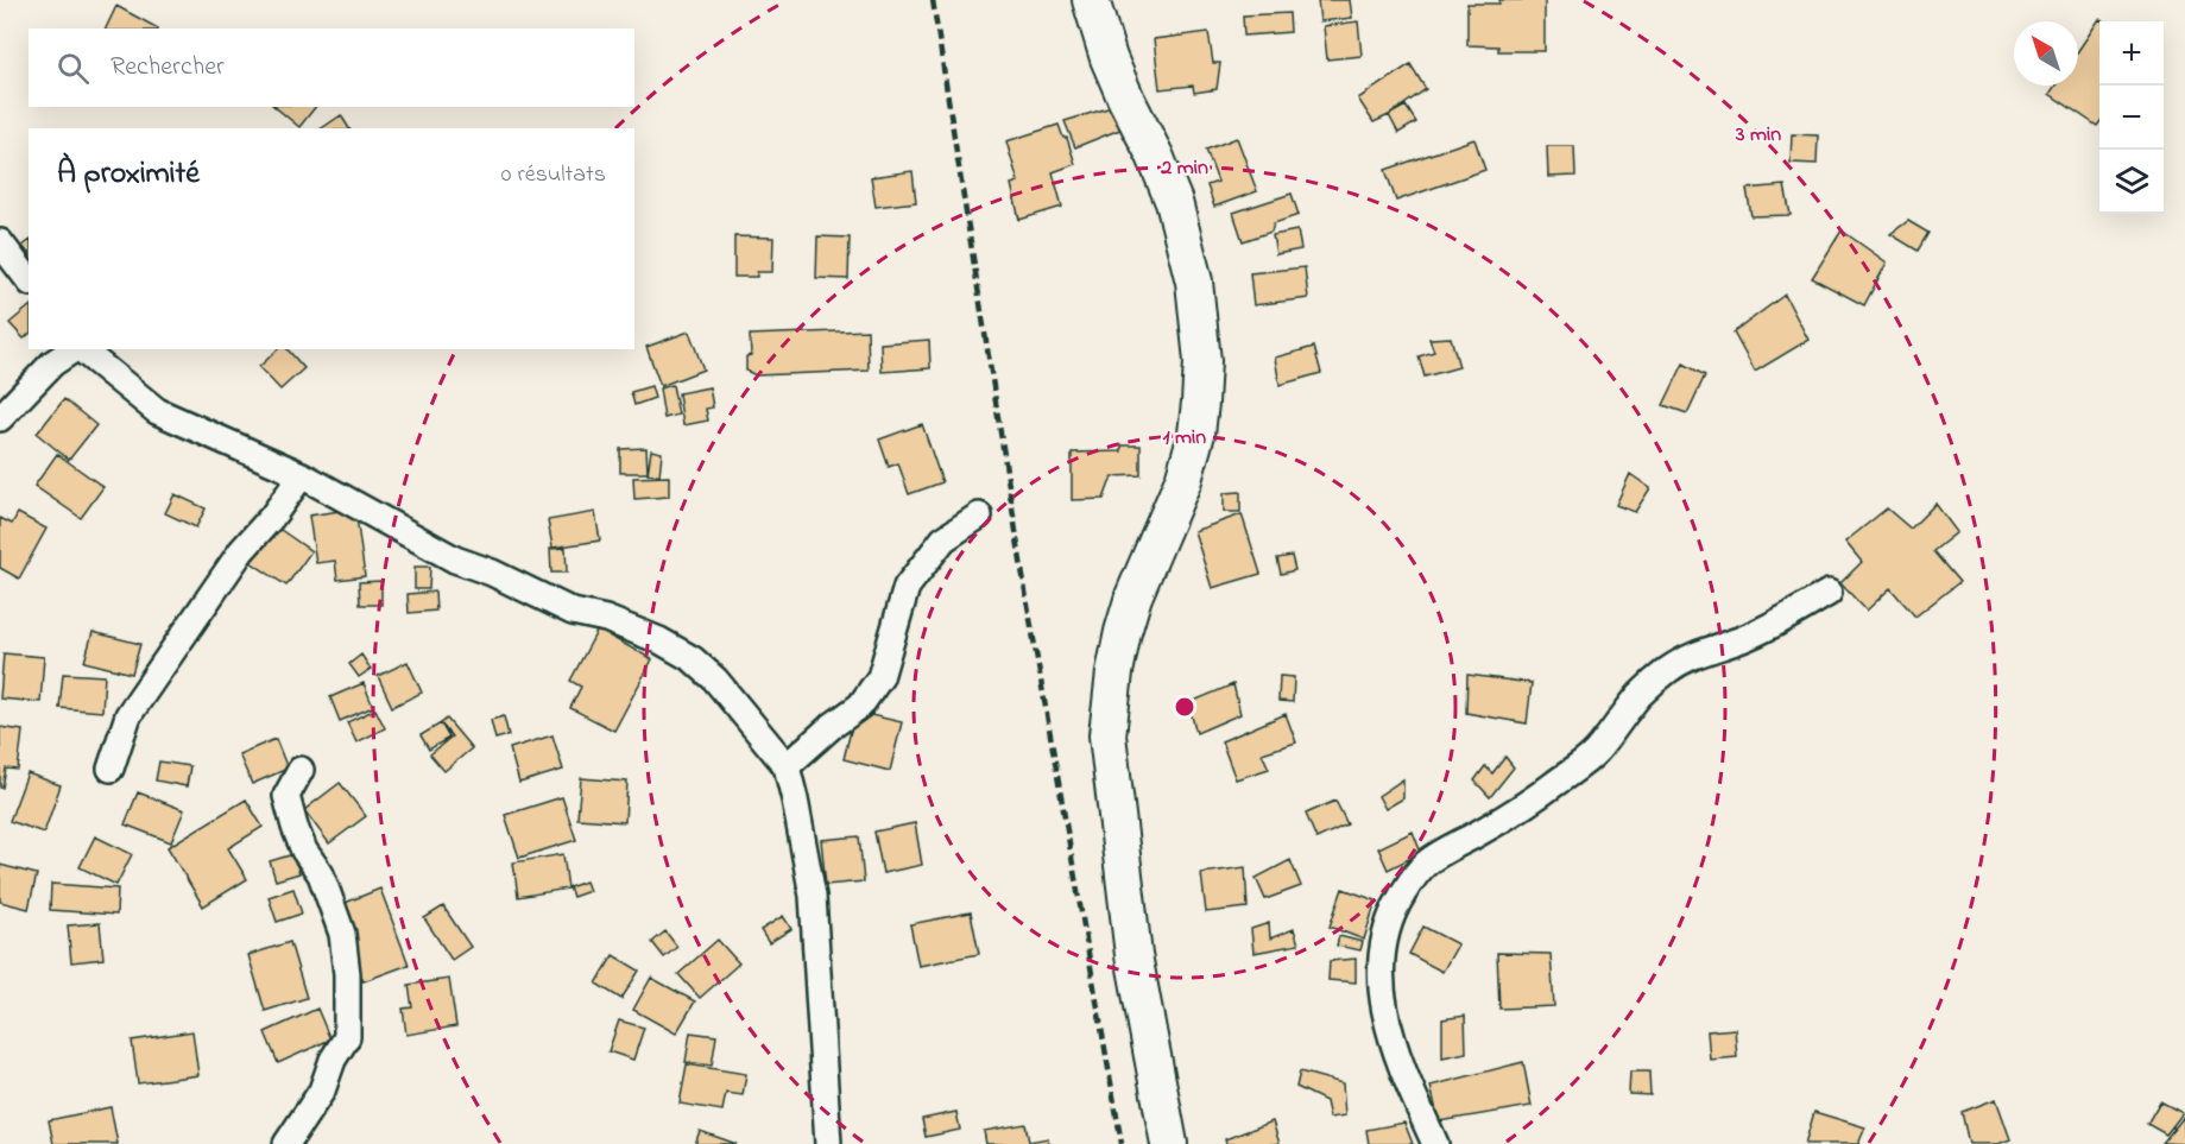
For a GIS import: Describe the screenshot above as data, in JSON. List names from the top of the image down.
{
  "north": "top left",
  "page": {
    "map_buttons": ["+", "−"],
    "search": "Rechercher",
    "heading": ["À proximité", "0 résultats"]
  },
  "rings": ["3 min", "2 min", "1 min"]
}
